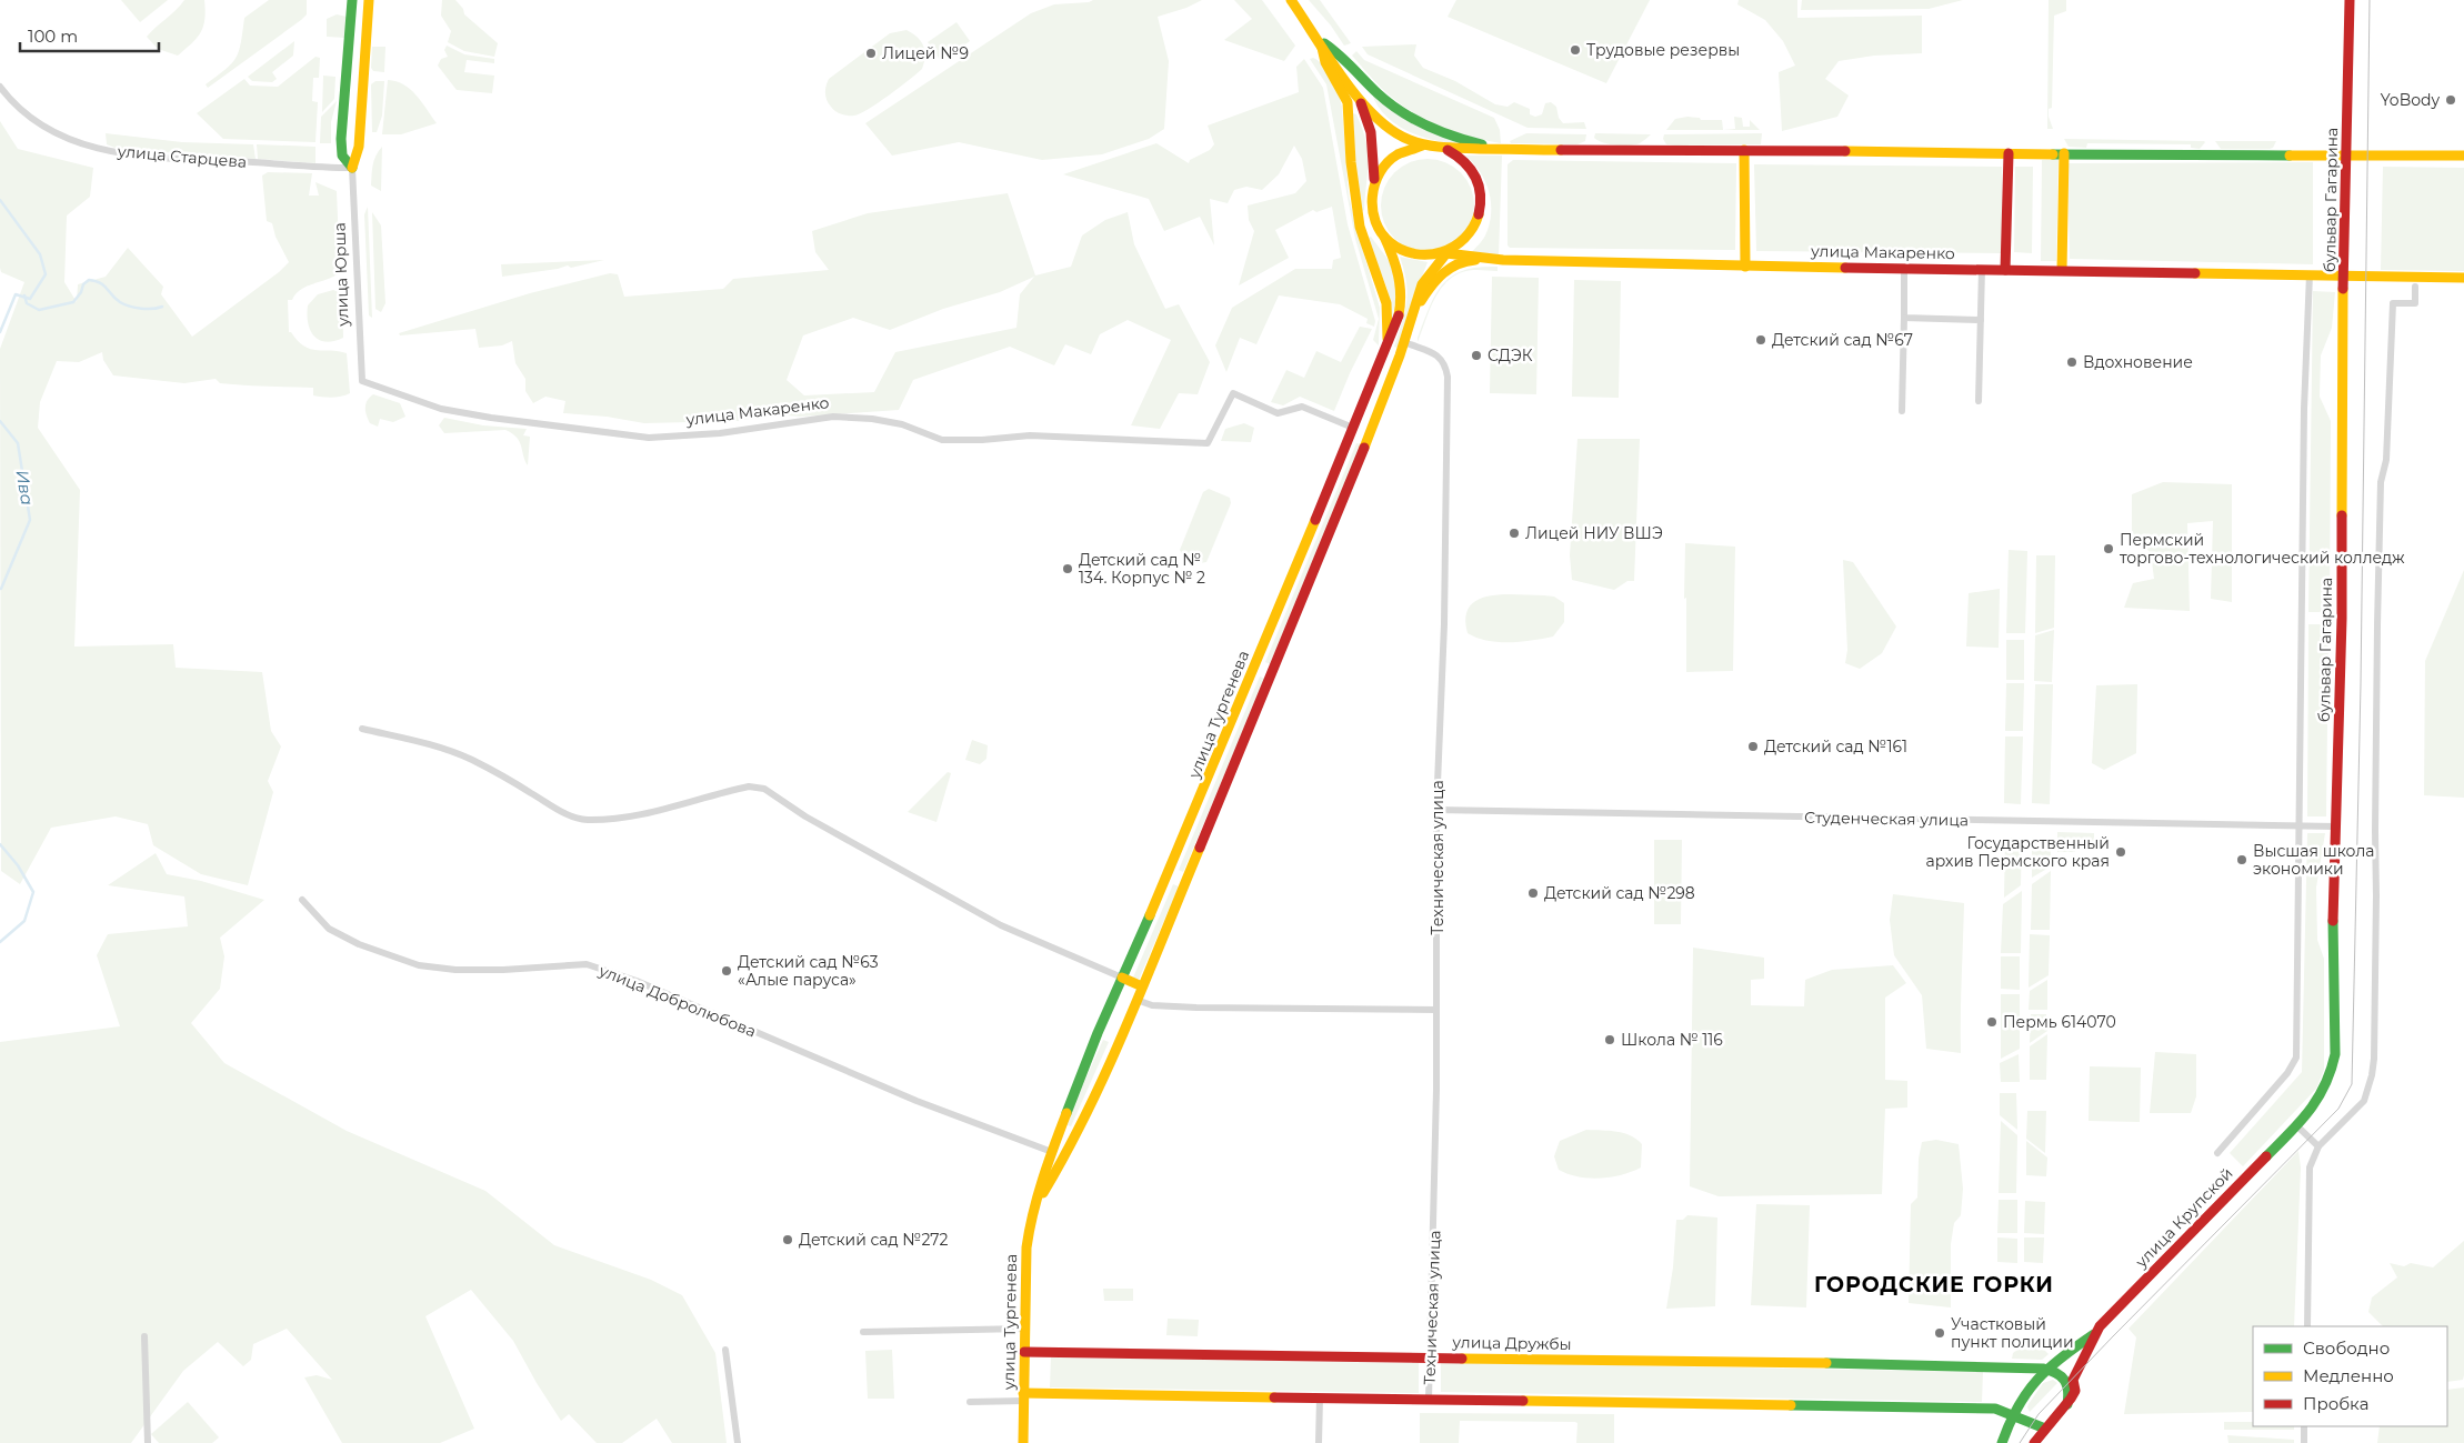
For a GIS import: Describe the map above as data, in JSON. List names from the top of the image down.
{
  "streets": {
    "main road": [
      "бульвар Гагарина",
      "улица Макаренко",
      "улица Юрша",
      "улица Тургенева",
      "улица Крупской",
      "улица Дружбы"
    ],
    "street": [
      "улица Старцева",
      "Студенческая улица",
      "Техническая улица",
      "улица Добролюбова"
    ]
  },
  "crossings": [
    ["улица Старцева", "улица Юрша"],
    ["бульвар Гагарина", "улица Макаренко"],
    ["бульвар Гагарина", "Студенческая улица"],
    ["бульвар Гагарина", "улица Крупской"],
    ["улица Макаренко", "улица Юрша"],
    ["улица Макаренко", "улица Тургенева"],
    ["улица Тургенева", "Техническая улица"],
    ["улица Тургенева", "улица Добролюбова"],
    ["улица Тургенева", "улица Дружбы"],
    ["Студенческая улица", "Техническая улица"],
    ["Техническая улица", "улица Дружбы"],
    ["улица Крупской", "улица Дружбы"]
  ],
  "districts": ["ГОРОДСКИЕ ГОРКИ"],
  "water": ["Ива"],
  "places": [
    "Трудовые резервы",
    "Лицей №9",
    "YoBody",
    "Детский сад №67",
    "СДЭК",
    "Вдохновение",
    "Лицей НИУ ВШЭ",
    "Пермский торгово-технологический колледж",
    "Детский сад № 134. Корпус № 2",
    "Детский сад №161",
    "Государственный архив Пермского края",
    "Высшая школа экономики",
    "Детский сад №298",
    "Детский сад №63 «Алые паруса»",
    "Пермь 614070",
    "Школа № 116",
    "Детский сад №272",
    "Участковый пункт полиции"
  ],
  "legend": ["Свободно", "Медленно", "Пробка"],
  "scale_bar": "100 m"
}
